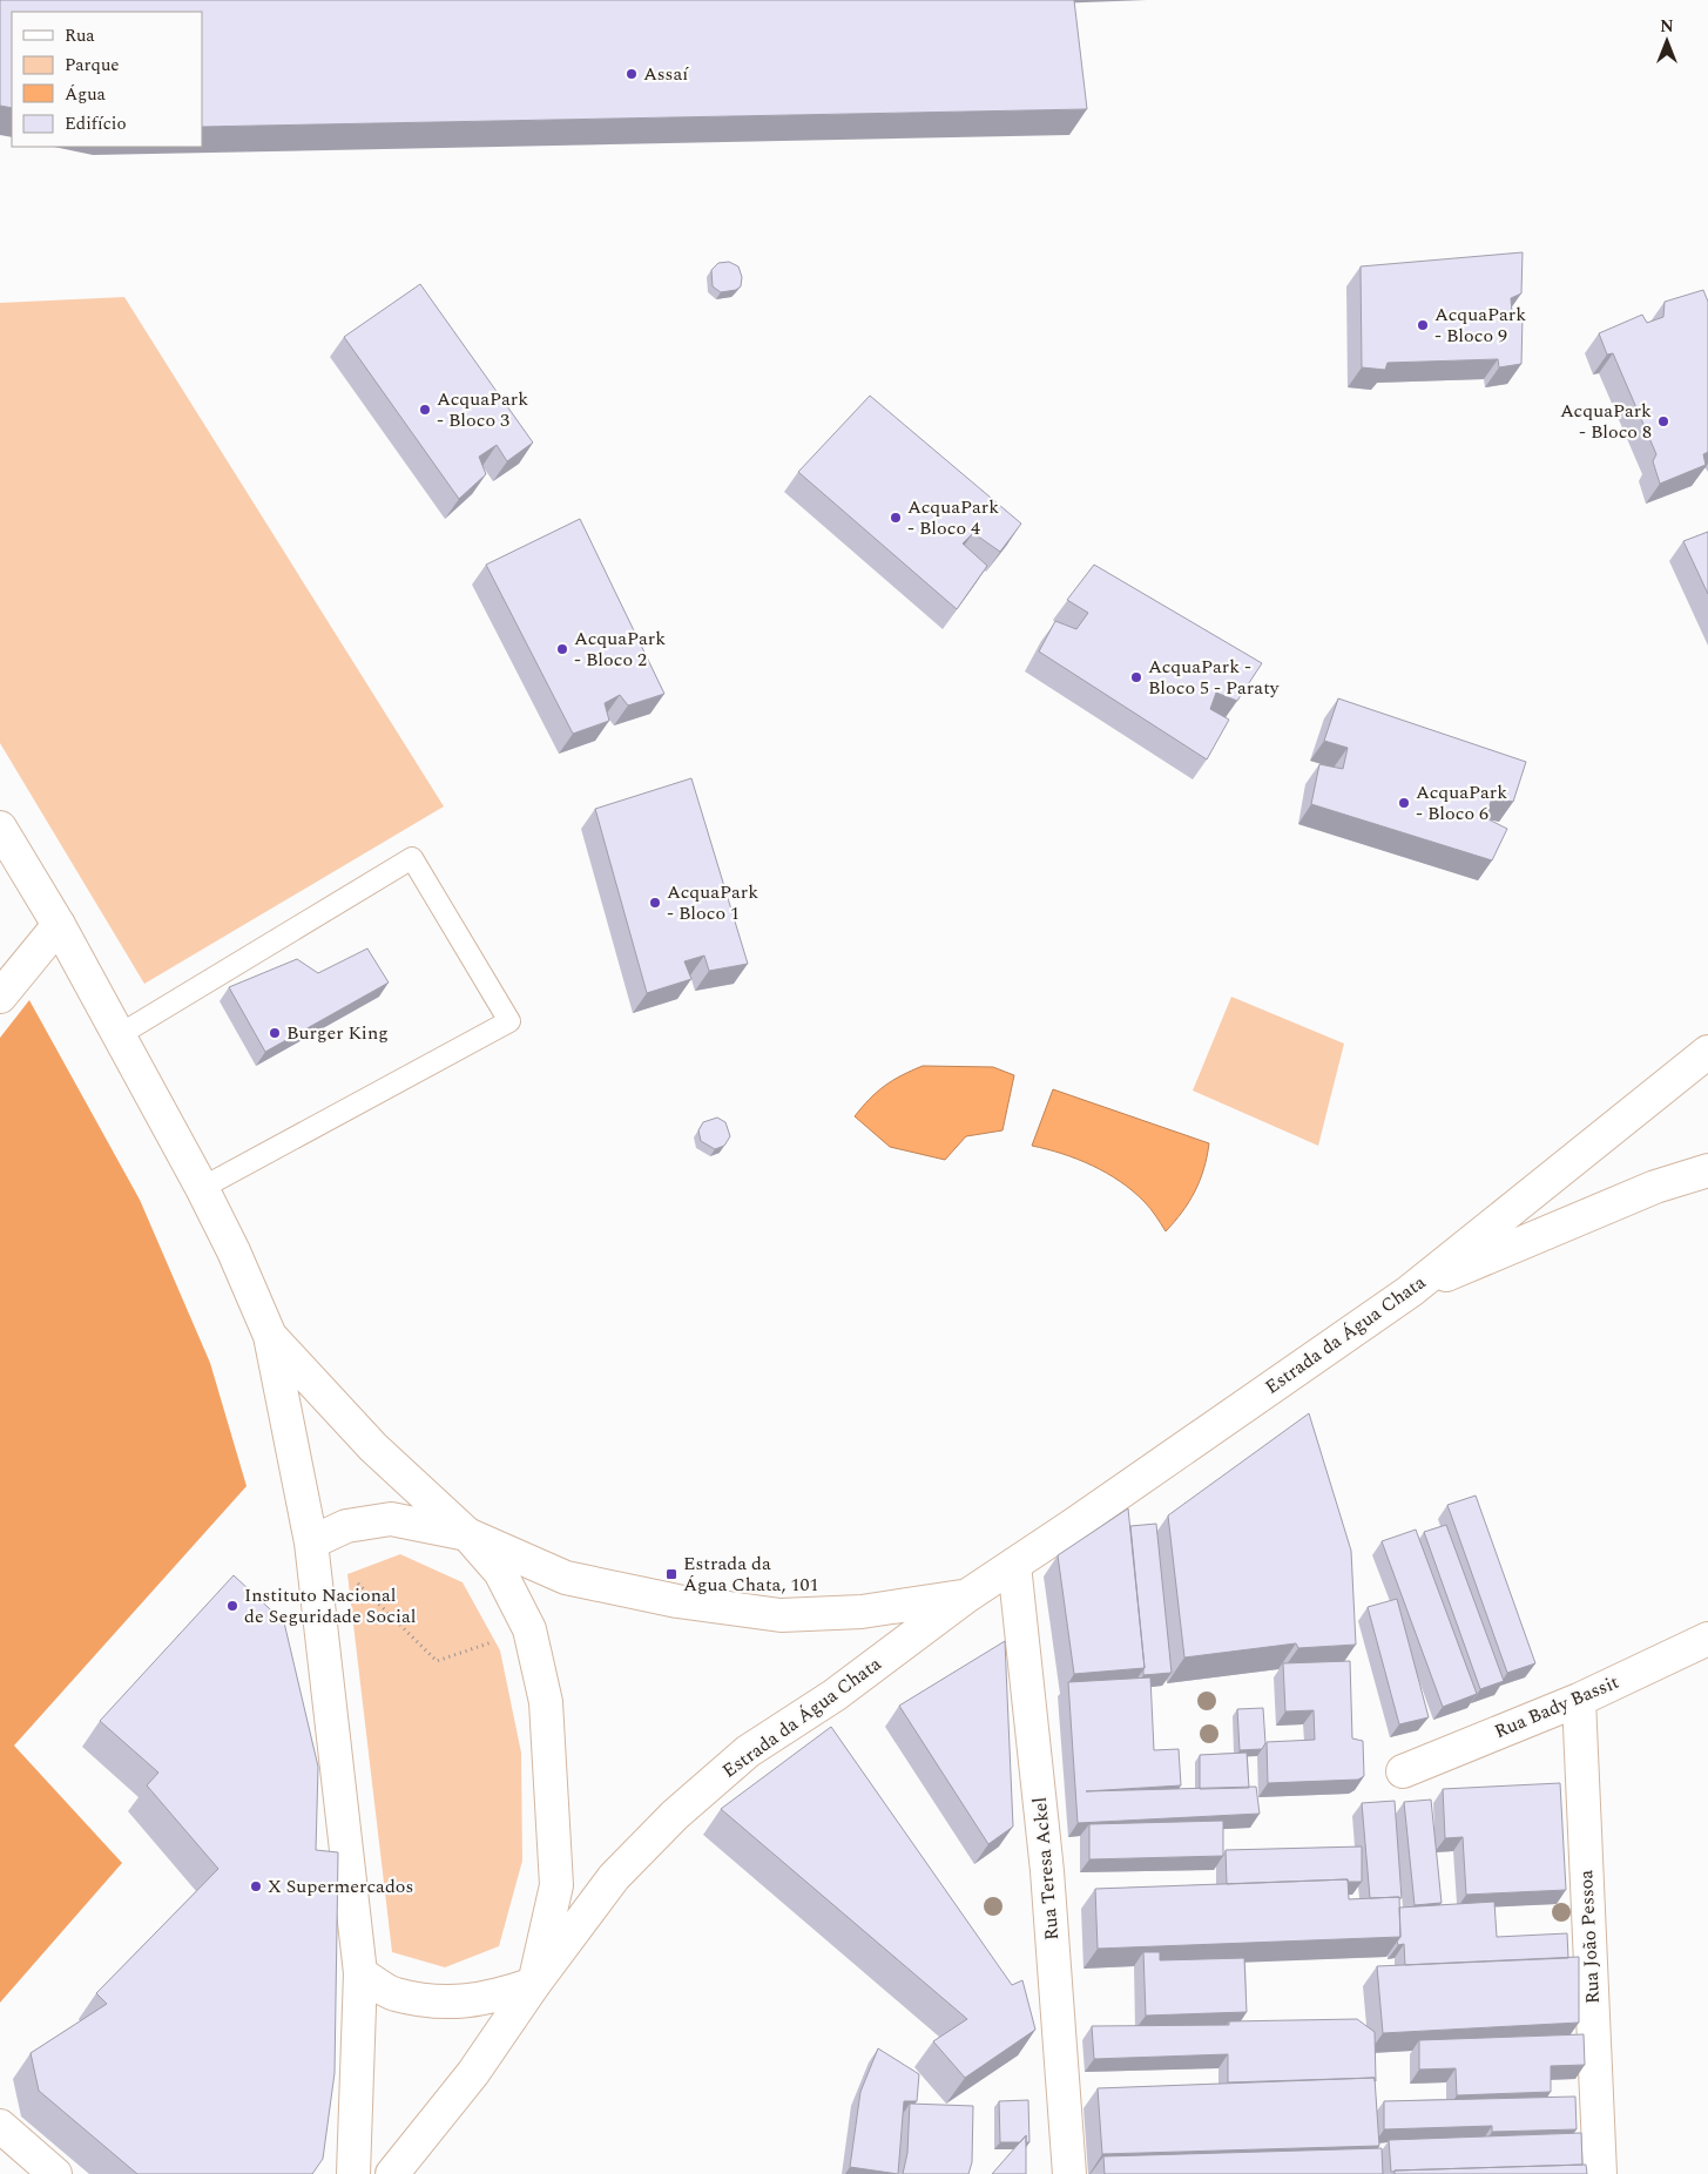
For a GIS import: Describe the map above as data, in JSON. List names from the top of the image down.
{
  "streets": {
    "street": [
      "Estrada da Água Chata",
      "Rua Bady Bassit",
      "Rua Teresa Ackel",
      "Rua João Pessoa"
    ]
  },
  "crossings": [
    ["Estrada da Água Chata", "Rua Teresa Ackel"],
    ["Rua Bady Bassit", "Rua João Pessoa"]
  ],
  "places": {
    "other": [
      "Assaí",
      "AcquaPark - Bloco 9",
      "AcquaPark - Bloco 3",
      "AcquaPark - Bloco 8",
      "AcquaPark - Bloco 4",
      "AcquaPark - Bloco 2",
      "AcquaPark - Bloco 5 - Paraty",
      "AcquaPark - Bloco 6",
      "AcquaPark - Bloco 1",
      "Burger King",
      "Instituto Nacional de Seguridade Social",
      "X Supermercados"
    ],
    "transit": ["Estrada da Água Chata, 101"]
  },
  "legend": [
    "Rua",
    "Parque",
    "Água",
    "Edifício"
  ],
  "north": "top"
}
